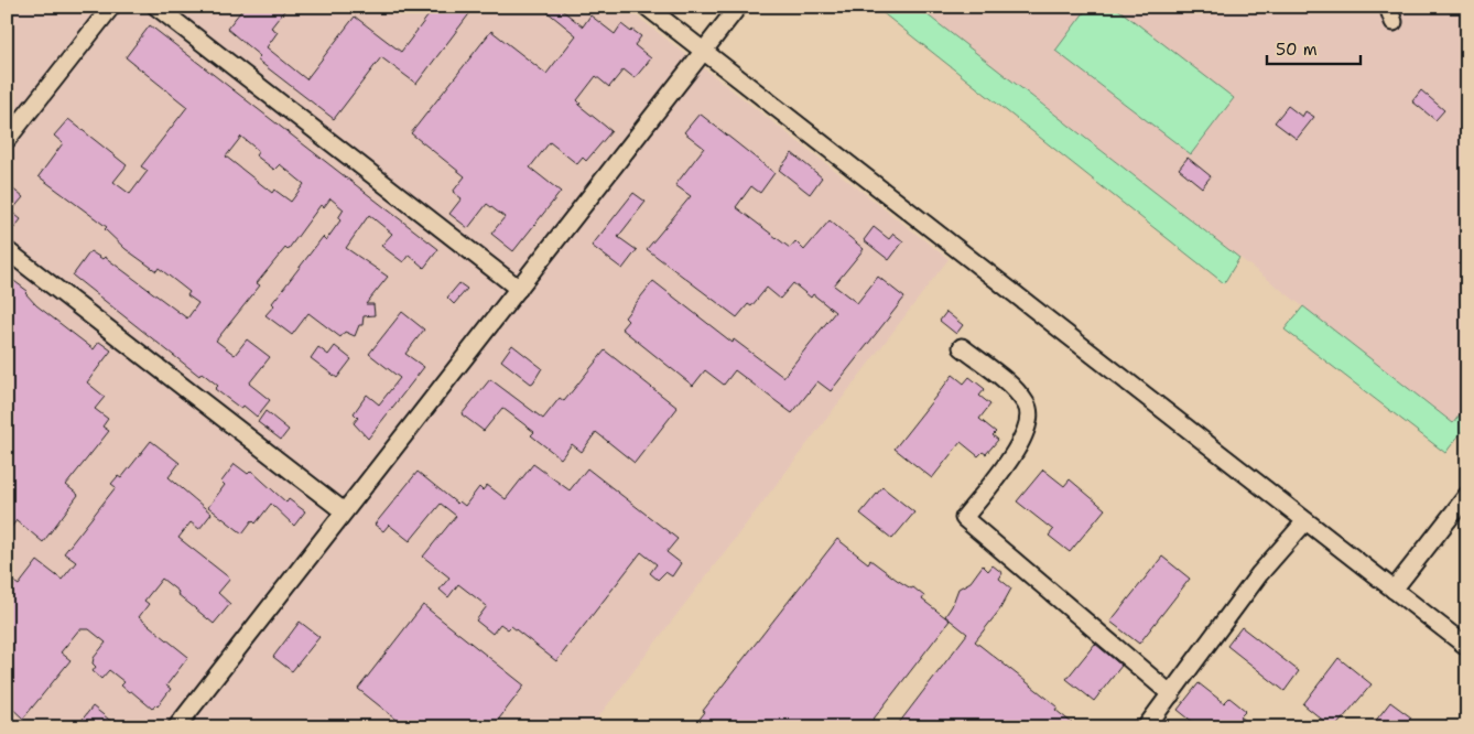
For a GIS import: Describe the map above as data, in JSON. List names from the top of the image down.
{
  "scale_bar": "50 m"
}
